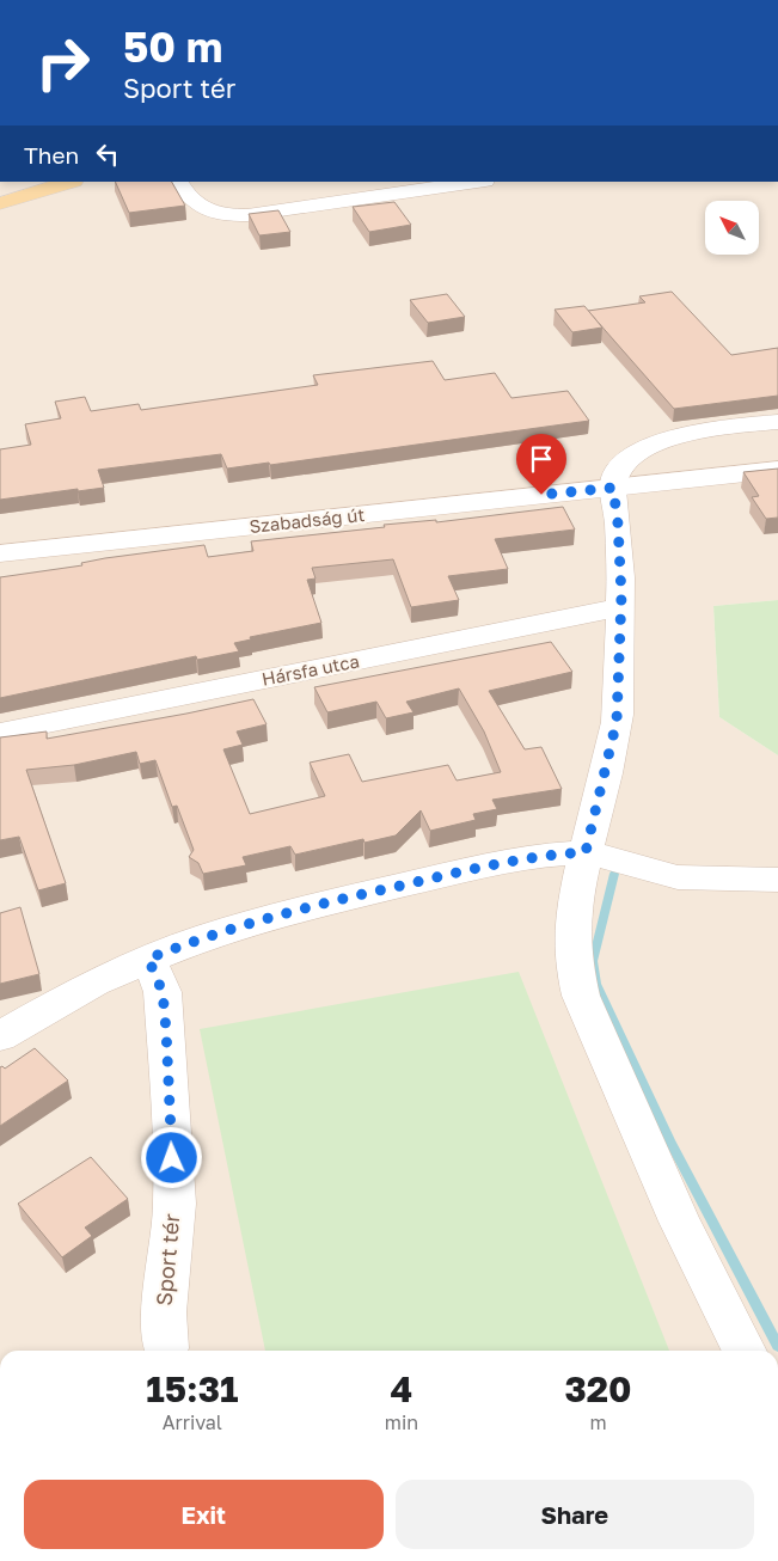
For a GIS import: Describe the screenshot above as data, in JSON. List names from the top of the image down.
{
  "streets": {
    "street": ["Szabadság út", "Hársfa utca", "Sport tér"]
  },
  "north": "top left",
  "page": {
    "turn": ["50 m", "Sport tér"],
    "then": "Then",
    "eta": [
      "15:31",
      "Arrival",
      "4",
      "min",
      "320",
      "m"
    ],
    "buttons": ["Exit", "Share"]
  }
}
